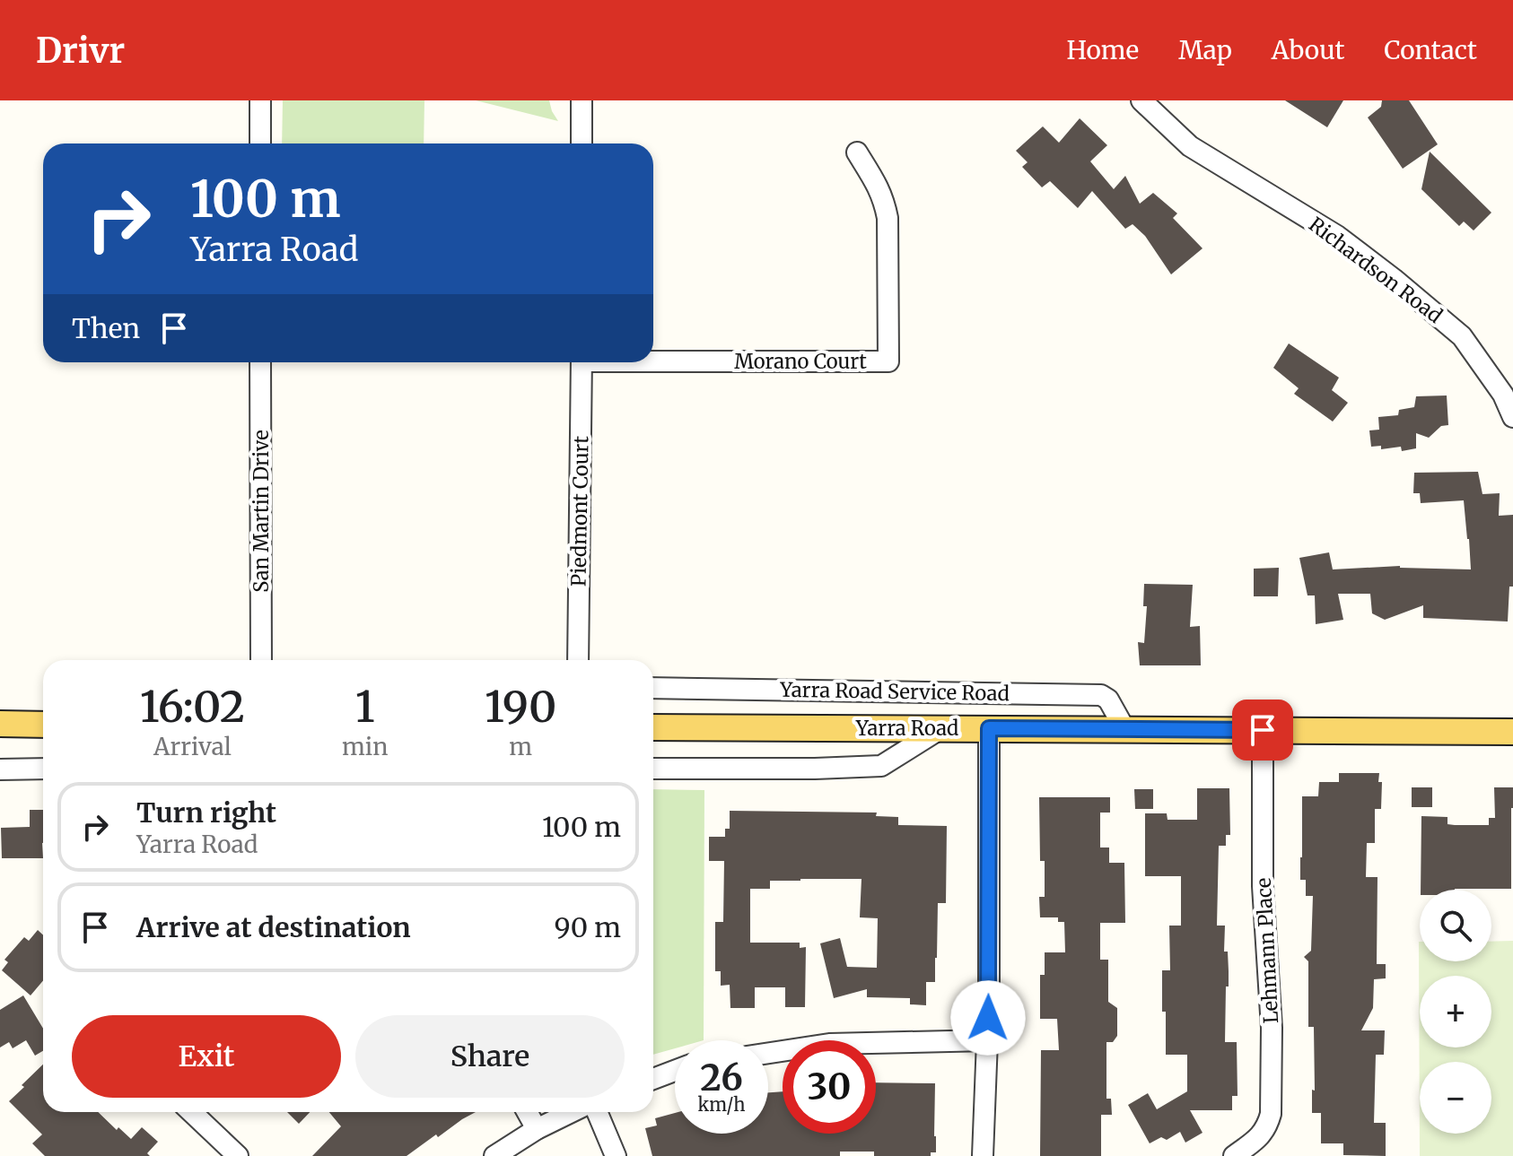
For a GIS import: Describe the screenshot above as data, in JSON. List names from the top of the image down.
{
  "streets": {
    "main road": ["Yarra Road"],
    "street": [
      "Richardson Road",
      "Morano Court",
      "San Martin Drive",
      "Piedmont Court",
      "Yarra Road Service Road",
      "Lehmann Place"
    ]
  },
  "crossings": [
    ["Yarra Road Service Road", "Yarra Road"],
    ["Yarra Road", "Lehmann Place"]
  ],
  "page": {
    "header": "Drivr",
    "nav": [
      "Home",
      "Map",
      "About",
      "Contact"
    ],
    "turn": ["100 m", "Yarra Road"],
    "then": "Then",
    "eta": [
      "16:02",
      "Arrival",
      "1",
      "min",
      "190",
      "m"
    ],
    "list": [
      {
        "name": "Turn right",
        "note": "Yarra Road",
        "value": "100 m"
      },
      {
        "name": "Arrive at destination",
        "value": "90 m"
      }
    ],
    "map_buttons": ["+", "−"],
    "buttons": ["Exit", "Share"],
    "speed": "26 km/h",
    "limit": "30"
  }
}
